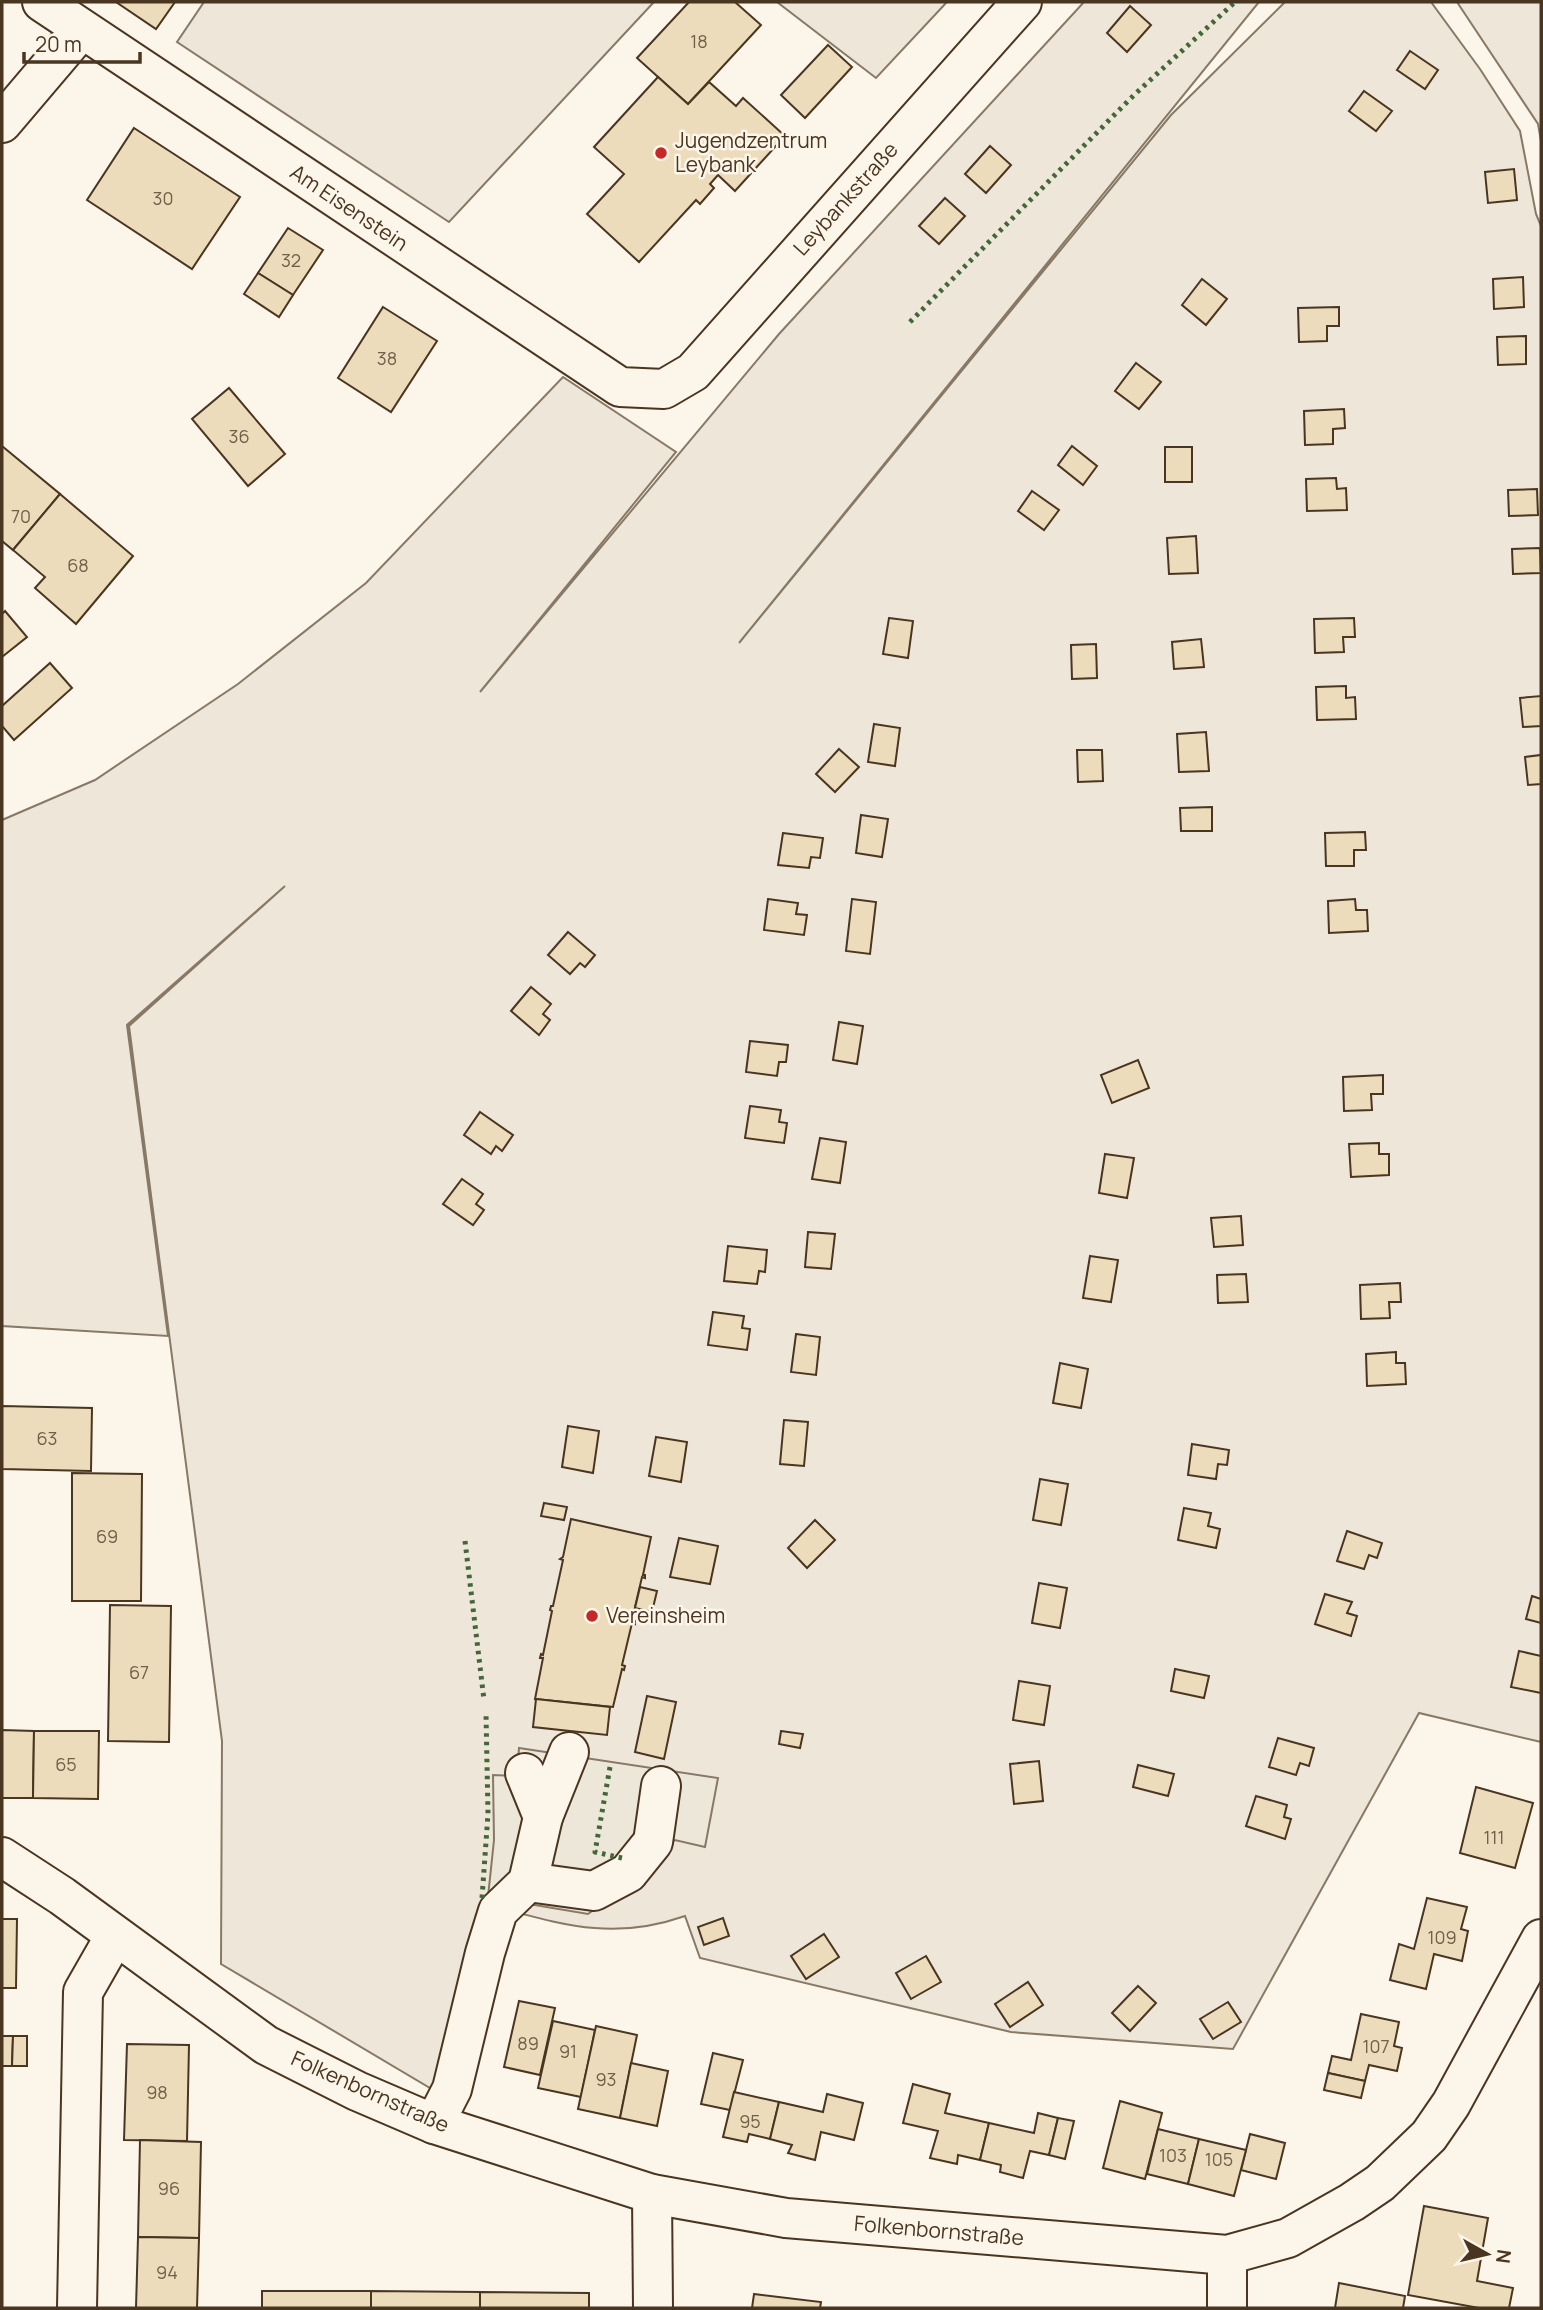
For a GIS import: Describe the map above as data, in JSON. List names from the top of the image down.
{
  "streets": {
    "street": ["Leybankstraße", "Am Eisenstein", "Folkenbornstraße"]
  },
  "crossings": [
    ["Leybankstraße", "Am Eisenstein"]
  ],
  "places": ["Jugendzentrum Leybank", "Vereinsheim"],
  "house_numbers": [
    "18",
    "30",
    "32",
    "38",
    "36",
    "70",
    "68",
    "63",
    "69",
    "67",
    "65",
    "111",
    "109",
    "89",
    "107",
    "91",
    "93",
    "98",
    "95",
    "103",
    "105",
    "96",
    "94"
  ],
  "scale_bar": "20 m",
  "north": "right"
}
